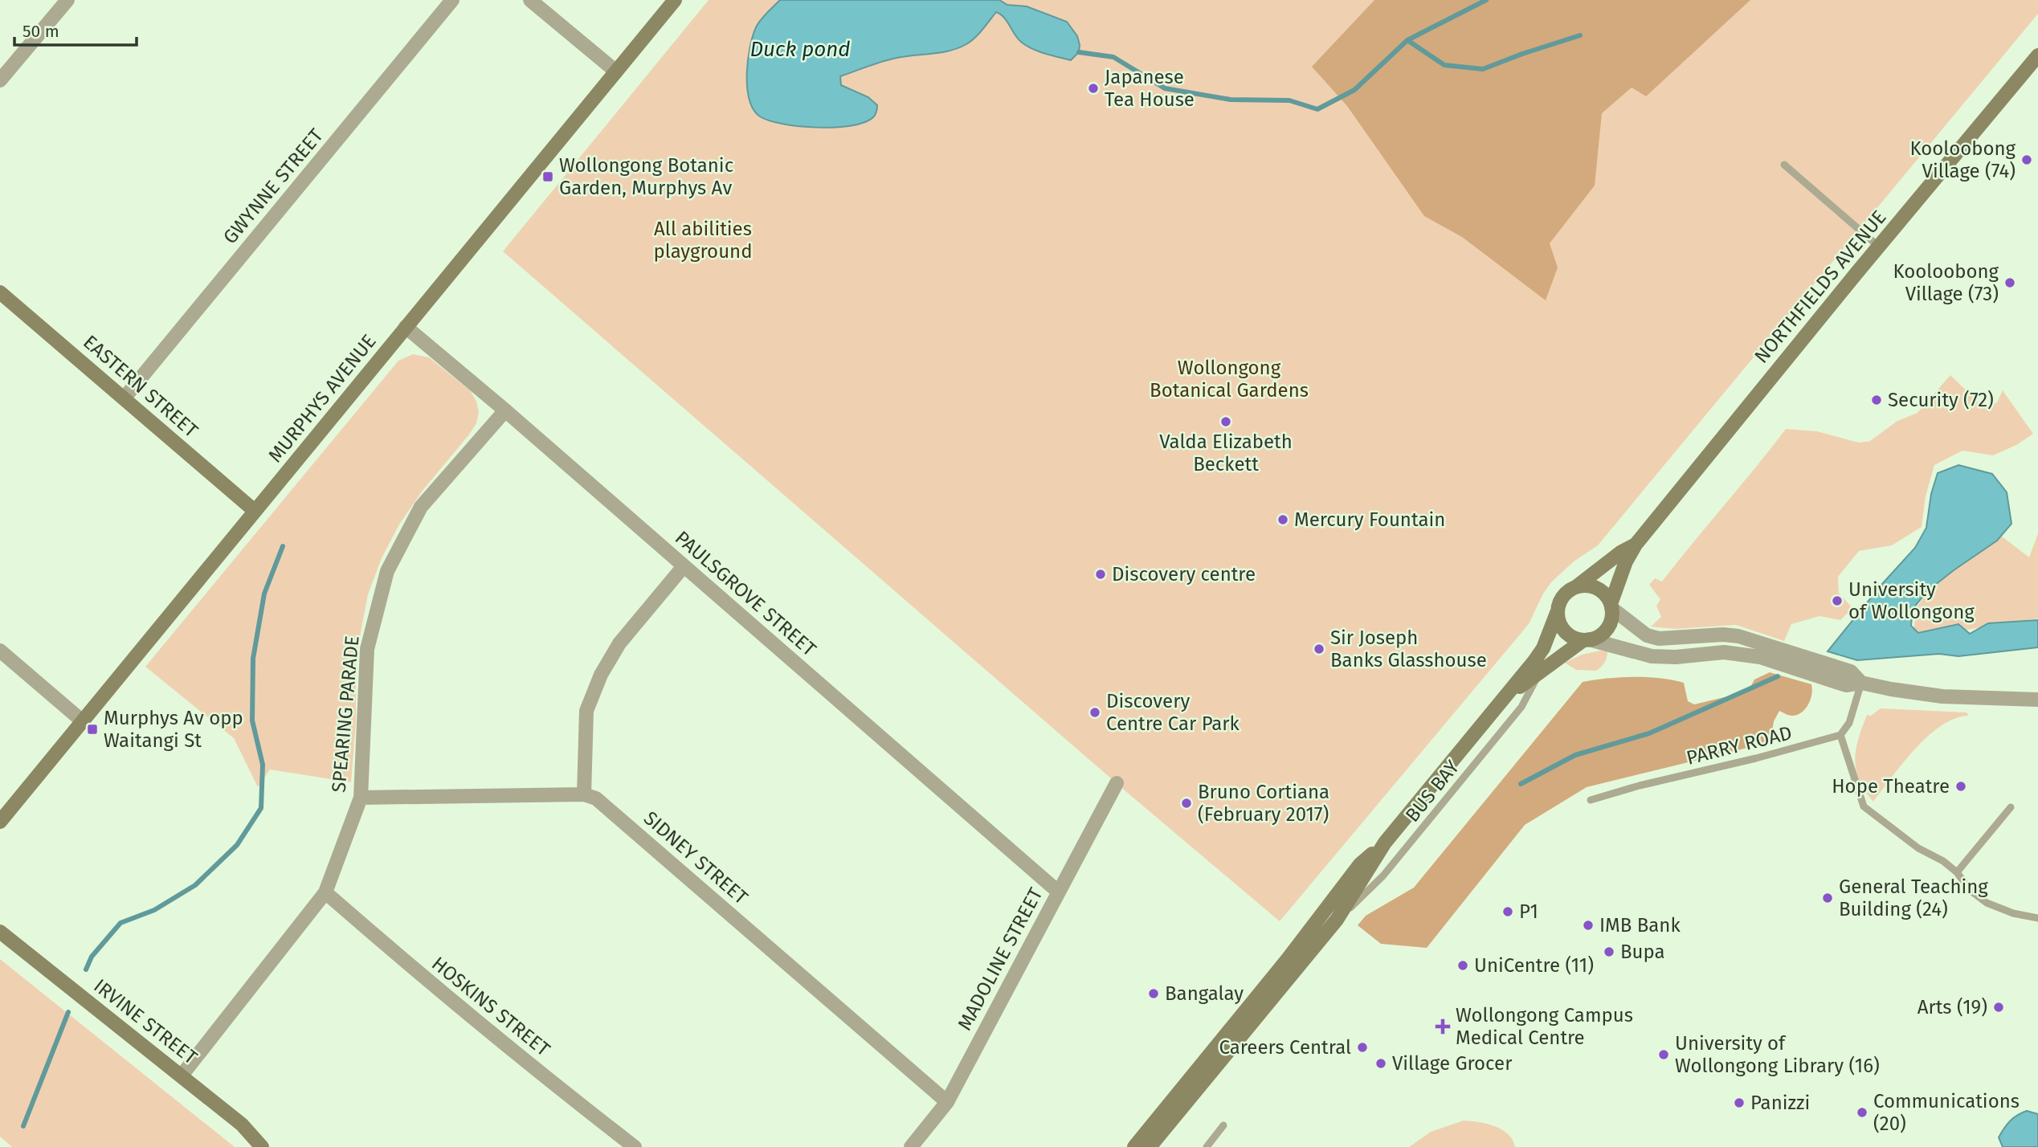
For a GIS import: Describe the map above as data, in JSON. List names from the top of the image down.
{
  "streets": {
    "main road": [
      "NORTHFIELDS AVENUE",
      "EASTERN STREET",
      "MURPHYS AVENUE",
      "IRVINE STREET"
    ],
    "street": [
      "GWYNNE STREET",
      "PAULSGROVE STREET",
      "SPEARING PARADE",
      "SIDNEY STREET",
      "MADOLINE STREET",
      "HOSKINS STREET"
    ],
    "lane": ["PARRY ROAD", "BUS BAY"]
  },
  "crossings": [
    ["GWYNNE STREET", "EASTERN STREET"],
    ["EASTERN STREET", "MURPHYS AVENUE"],
    ["MURPHYS AVENUE", "PAULSGROVE STREET"],
    ["PAULSGROVE STREET", "SPEARING PARADE"],
    ["PAULSGROVE STREET", "MADOLINE STREET"],
    ["SPEARING PARADE", "HOSKINS STREET"],
    ["SPEARING PARADE", "IRVINE STREET"],
    ["SIDNEY STREET", "MADOLINE STREET"]
  ],
  "water": ["Duck pond"],
  "parks": ["All abilities playground", "Wollongong Botanical Gardens"],
  "places": {
    "other": [
      "Japanese Tea House",
      "Kooloobong Village (74)",
      "Kooloobong Village (73)",
      "Security (72)",
      "Valda Elizabeth Beckett",
      "Mercury Fountain",
      "Discovery centre",
      "University of Wollongong",
      "Sir Joseph Banks Glasshouse",
      "Discovery Centre Car Park",
      "Hope Theatre",
      "Bruno Cortiana (February 2017)",
      "General Teaching Building (24)",
      "P1",
      "IMB Bank",
      "Bupa",
      "UniCentre (11)",
      "Bangalay",
      "Arts (19)",
      "Careers Central",
      "University of Wollongong Library (16)",
      "Village Grocer",
      "Panizzi",
      "Communications (20)"
    ],
    "transit": ["Wollongong Botanic Garden, Murphys Av", "Murphys Av opp Waitangi St"],
    "health": ["Wollongong Campus Medical Centre"]
  },
  "scale_bar": "50 m"
}
